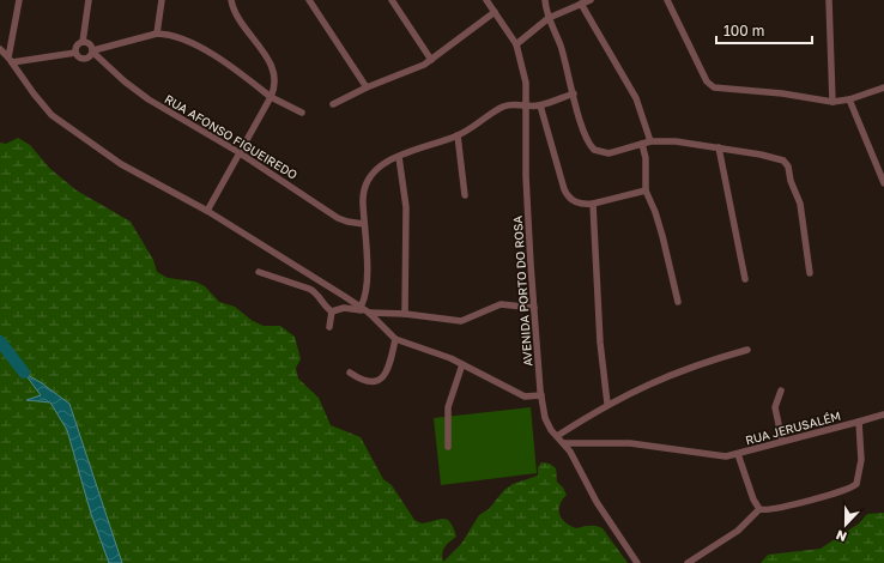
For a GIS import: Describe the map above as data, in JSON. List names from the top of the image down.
{
  "streets": {
    "street": ["RUA AFONSO FIGUEIREDO", "AVENIDA PORTO DO ROSA", "RUA JERUSALÉM"]
  },
  "crossings": [
    ["AVENIDA PORTO DO ROSA", "RUA JERUSALÉM"]
  ],
  "scale_bar": "100 m",
  "north": "bottom"
}
